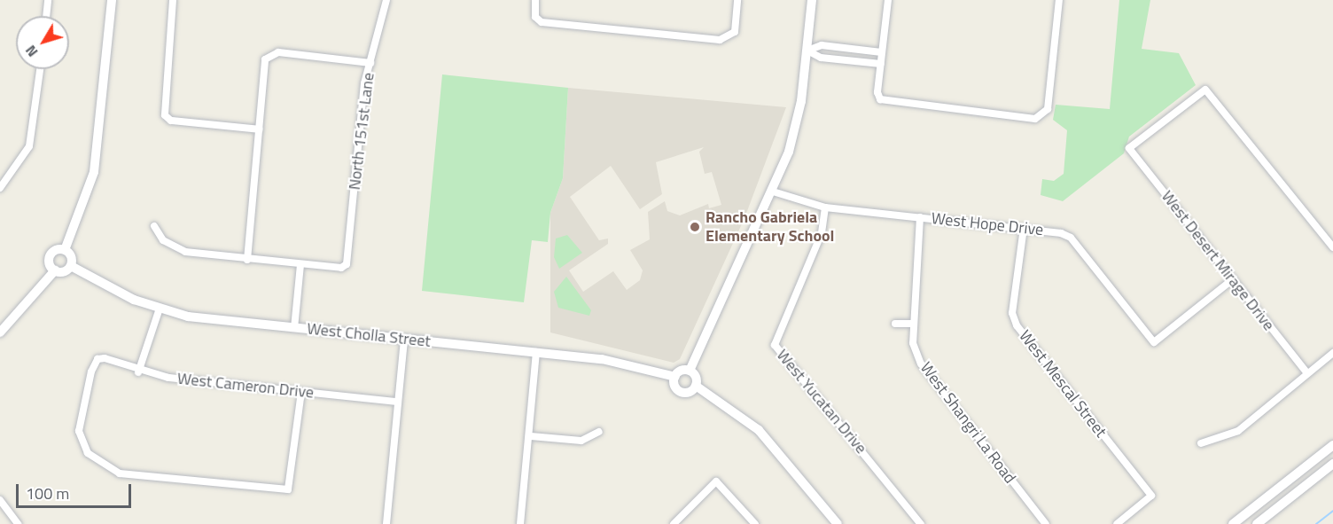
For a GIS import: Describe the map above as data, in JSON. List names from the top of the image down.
{
  "streets": {
    "street": [
      "North 151st Lane",
      "West Hope Drive",
      "West Desert Mirage Drive",
      "West Cholla Street",
      "West Mescal Street",
      "West Cameron Drive",
      "West Yucatan Drive",
      "West Shangri La Road"
    ]
  },
  "crossings": [
    ["West Hope Drive", "West Desert Mirage Drive"],
    ["West Hope Drive", "West Mescal Street"],
    ["West Hope Drive", "West Yucatan Drive"],
    ["West Hope Drive", "West Shangri La Road"]
  ],
  "places": ["Rancho Gabriela Elementary School"],
  "scale_bar": "100 m",
  "north": "bottom left"
}
